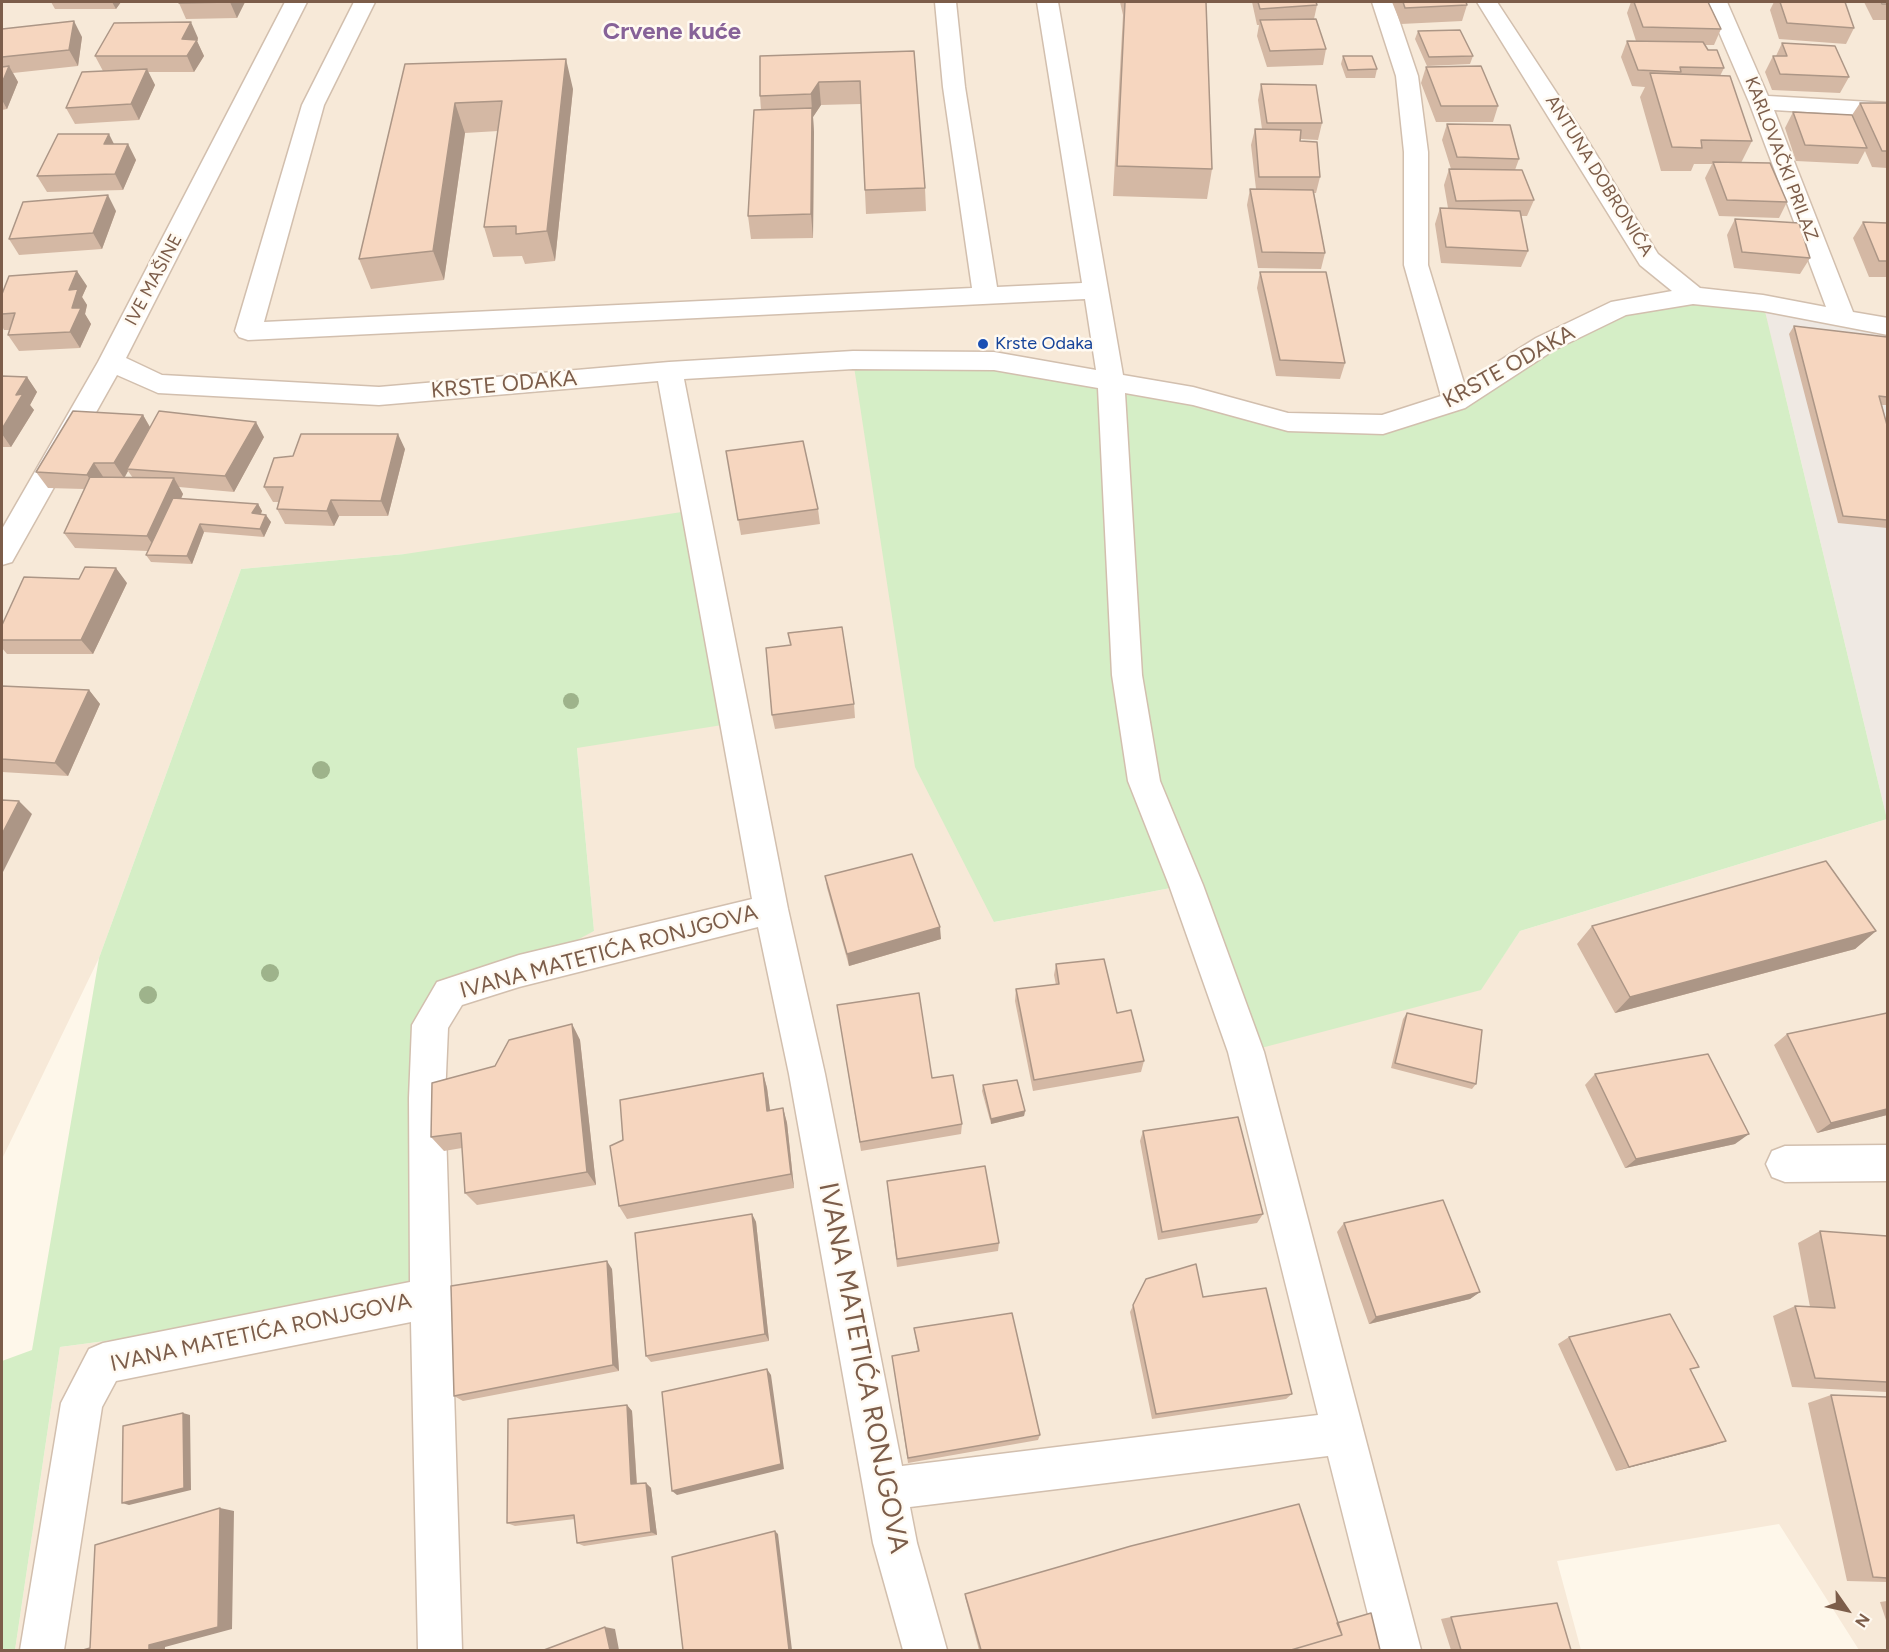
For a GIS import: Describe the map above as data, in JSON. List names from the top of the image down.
{
  "streets": {
    "street": [
      "KARLOVAČKI PRILAZ",
      "ANTUNA DOBRONIĆA",
      "IVE MAŠINE",
      "KRSTE ODAKA",
      "IVANA MATETIĆA RONJGOVA"
    ]
  },
  "crossings": [
    ["ANTUNA DOBRONIĆA", "KRSTE ODAKA"],
    ["IVE MAŠINE", "KRSTE ODAKA"],
    ["KRSTE ODAKA", "IVANA MATETIĆA RONJGOVA"]
  ],
  "districts": ["Crvene kuće"],
  "places": ["Krste Odaka"],
  "north": "bottom right"
}
